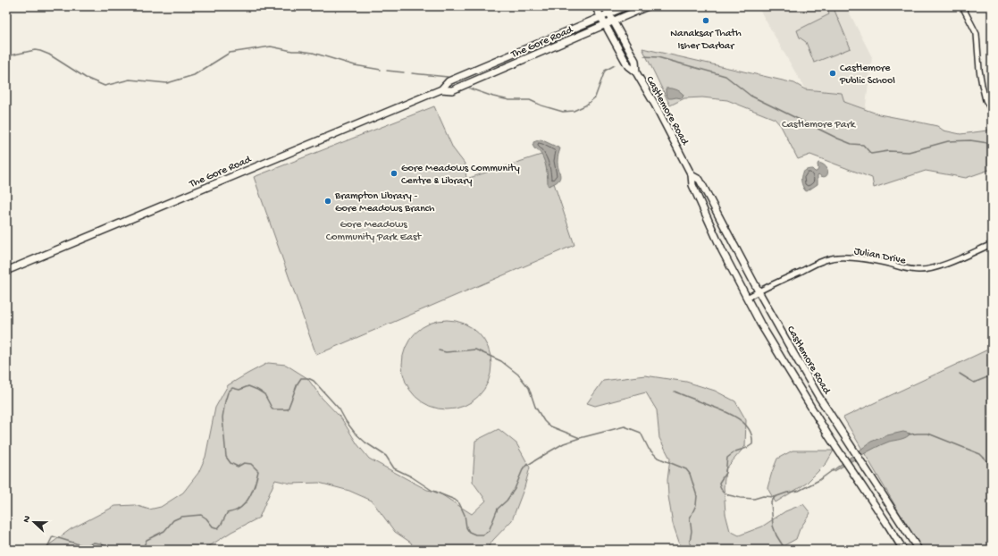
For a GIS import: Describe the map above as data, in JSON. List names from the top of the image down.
{
  "streets": {
    "main road": ["The Gore Road", "Castlemore Road"],
    "street": ["Julian Drive"]
  },
  "crossings": [
    ["The Gore Road", "Castlemore Road"],
    ["Castlemore Road", "Julian Drive"]
  ],
  "parks": ["Castlemore Park", "Gore Meadows Community Park East"],
  "places": [
    "Nanaksar Thath Isher Darbar",
    "Castlemore Public School",
    "Gore Meadows Community Centre & Library",
    "Brampton Library - Gore Meadows Branch"
  ],
  "north": "left"
}
